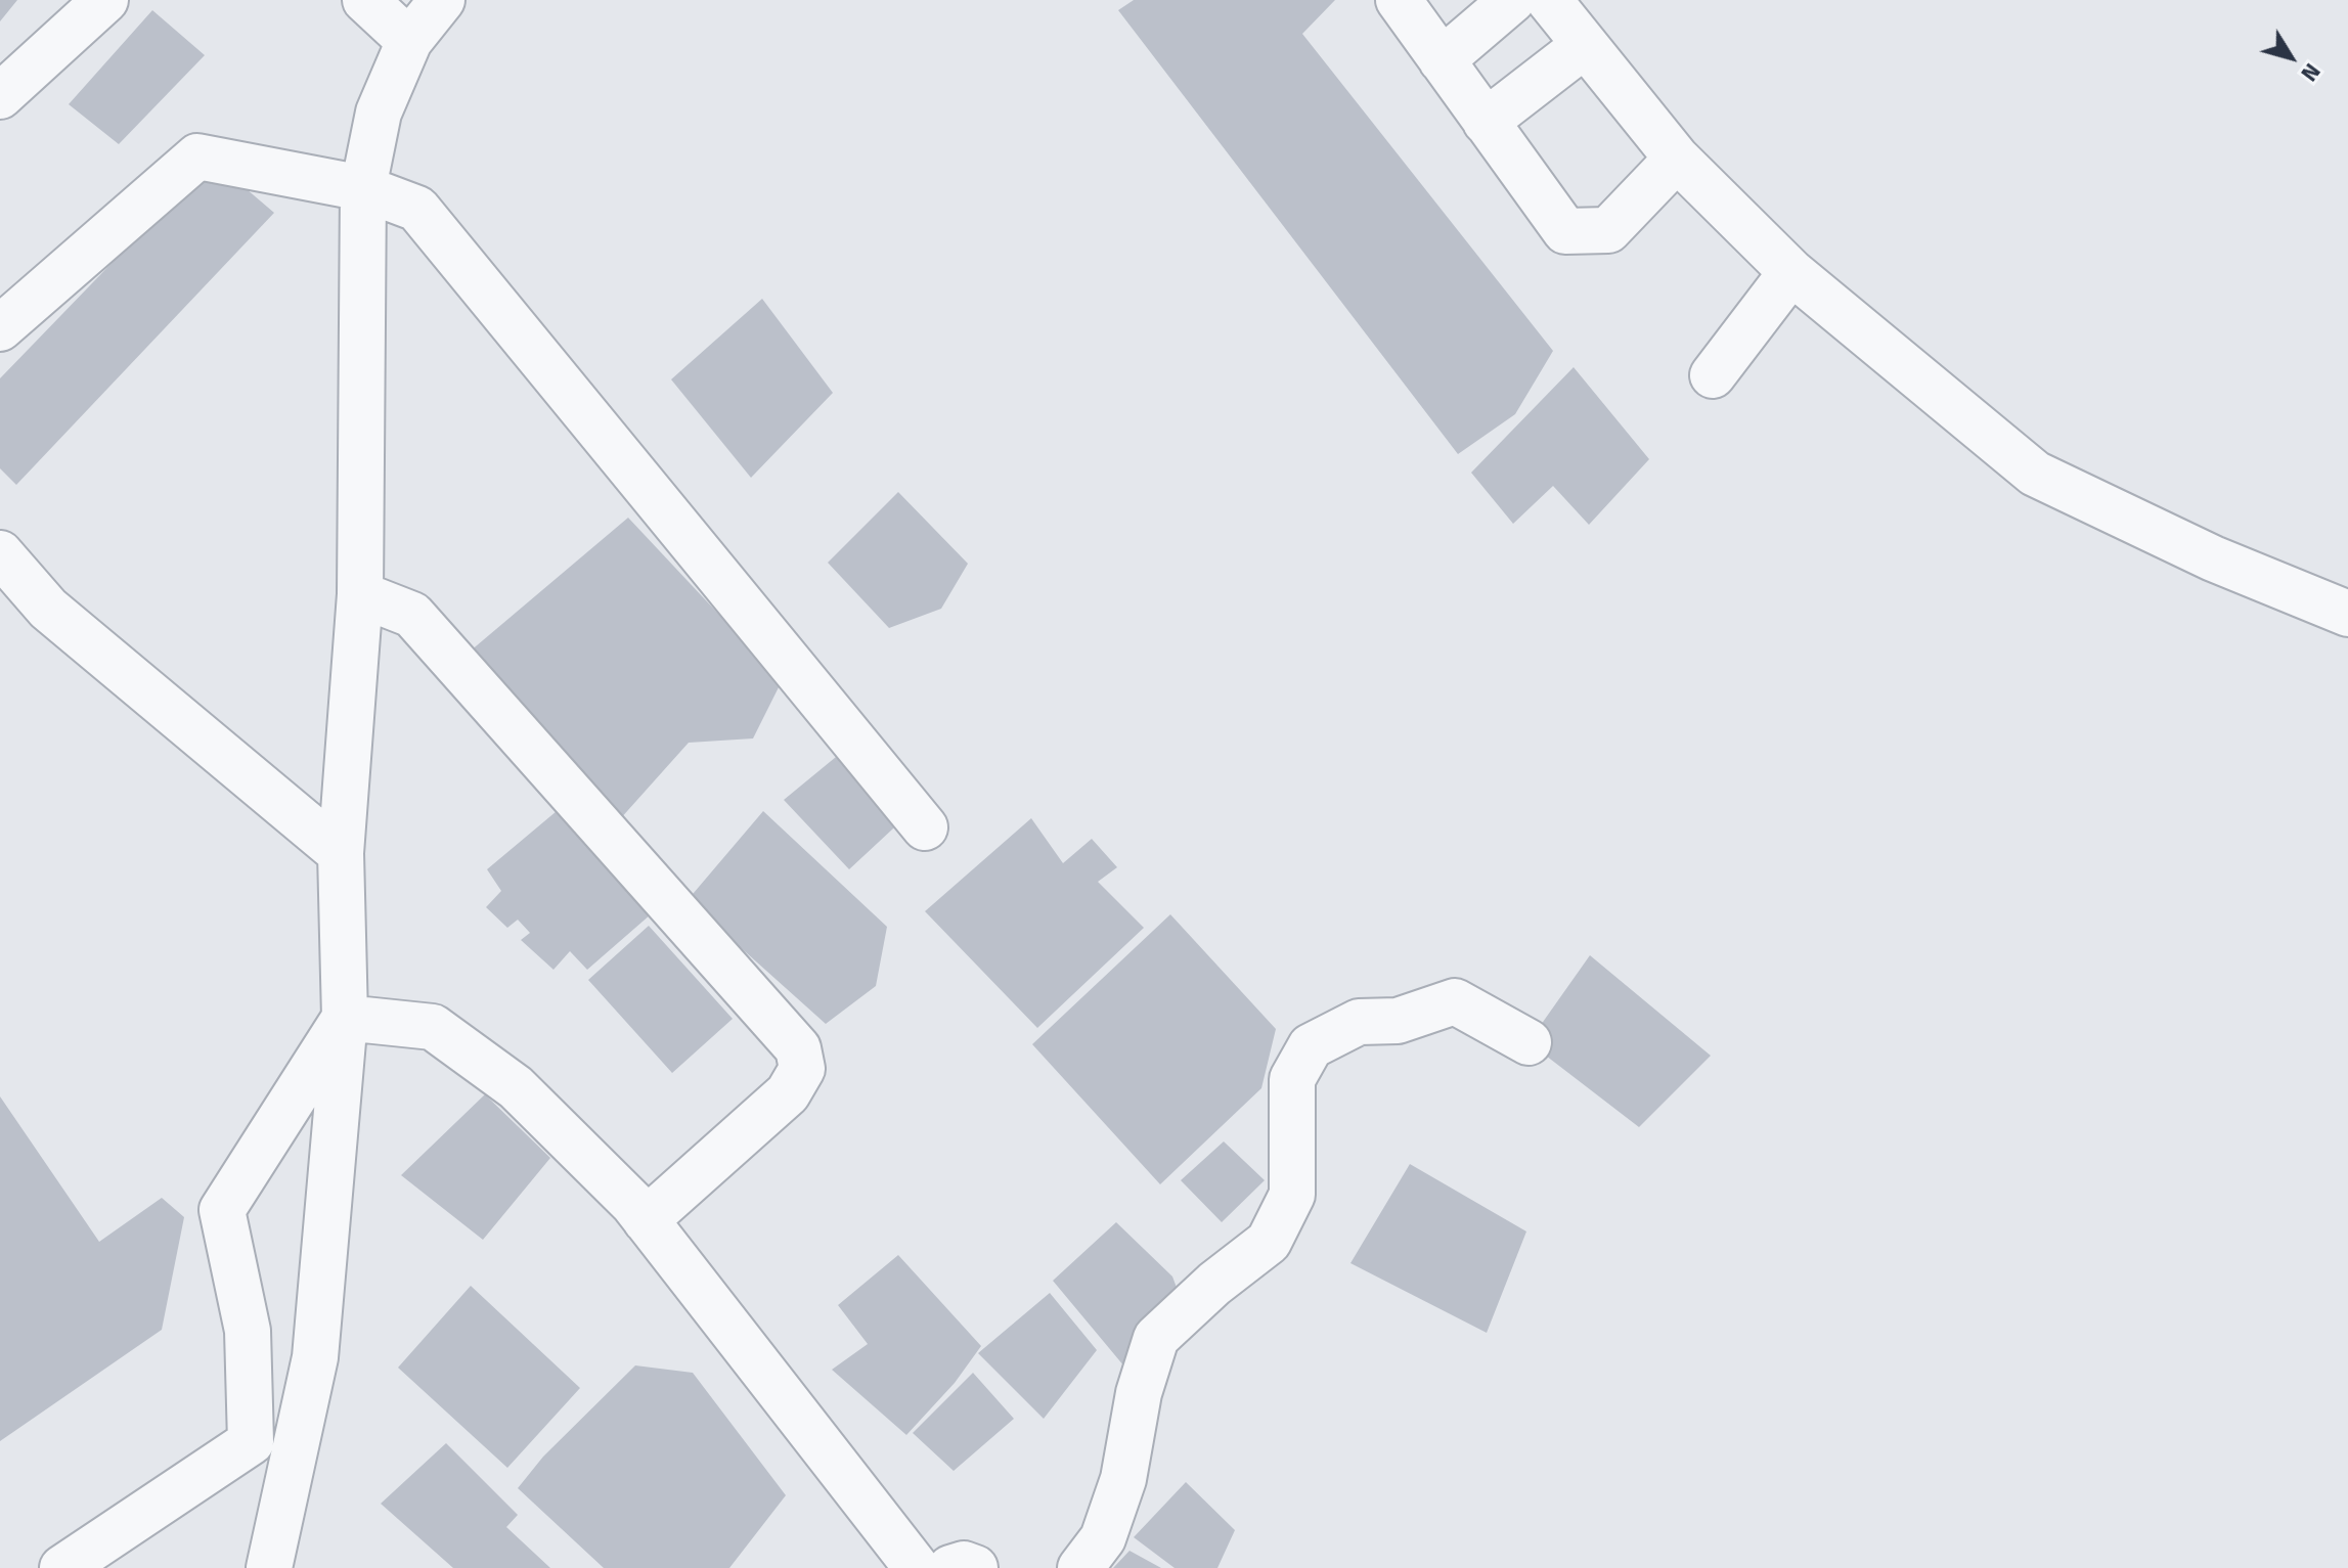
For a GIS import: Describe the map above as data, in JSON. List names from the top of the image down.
{
  "north": "bottom right"
}
